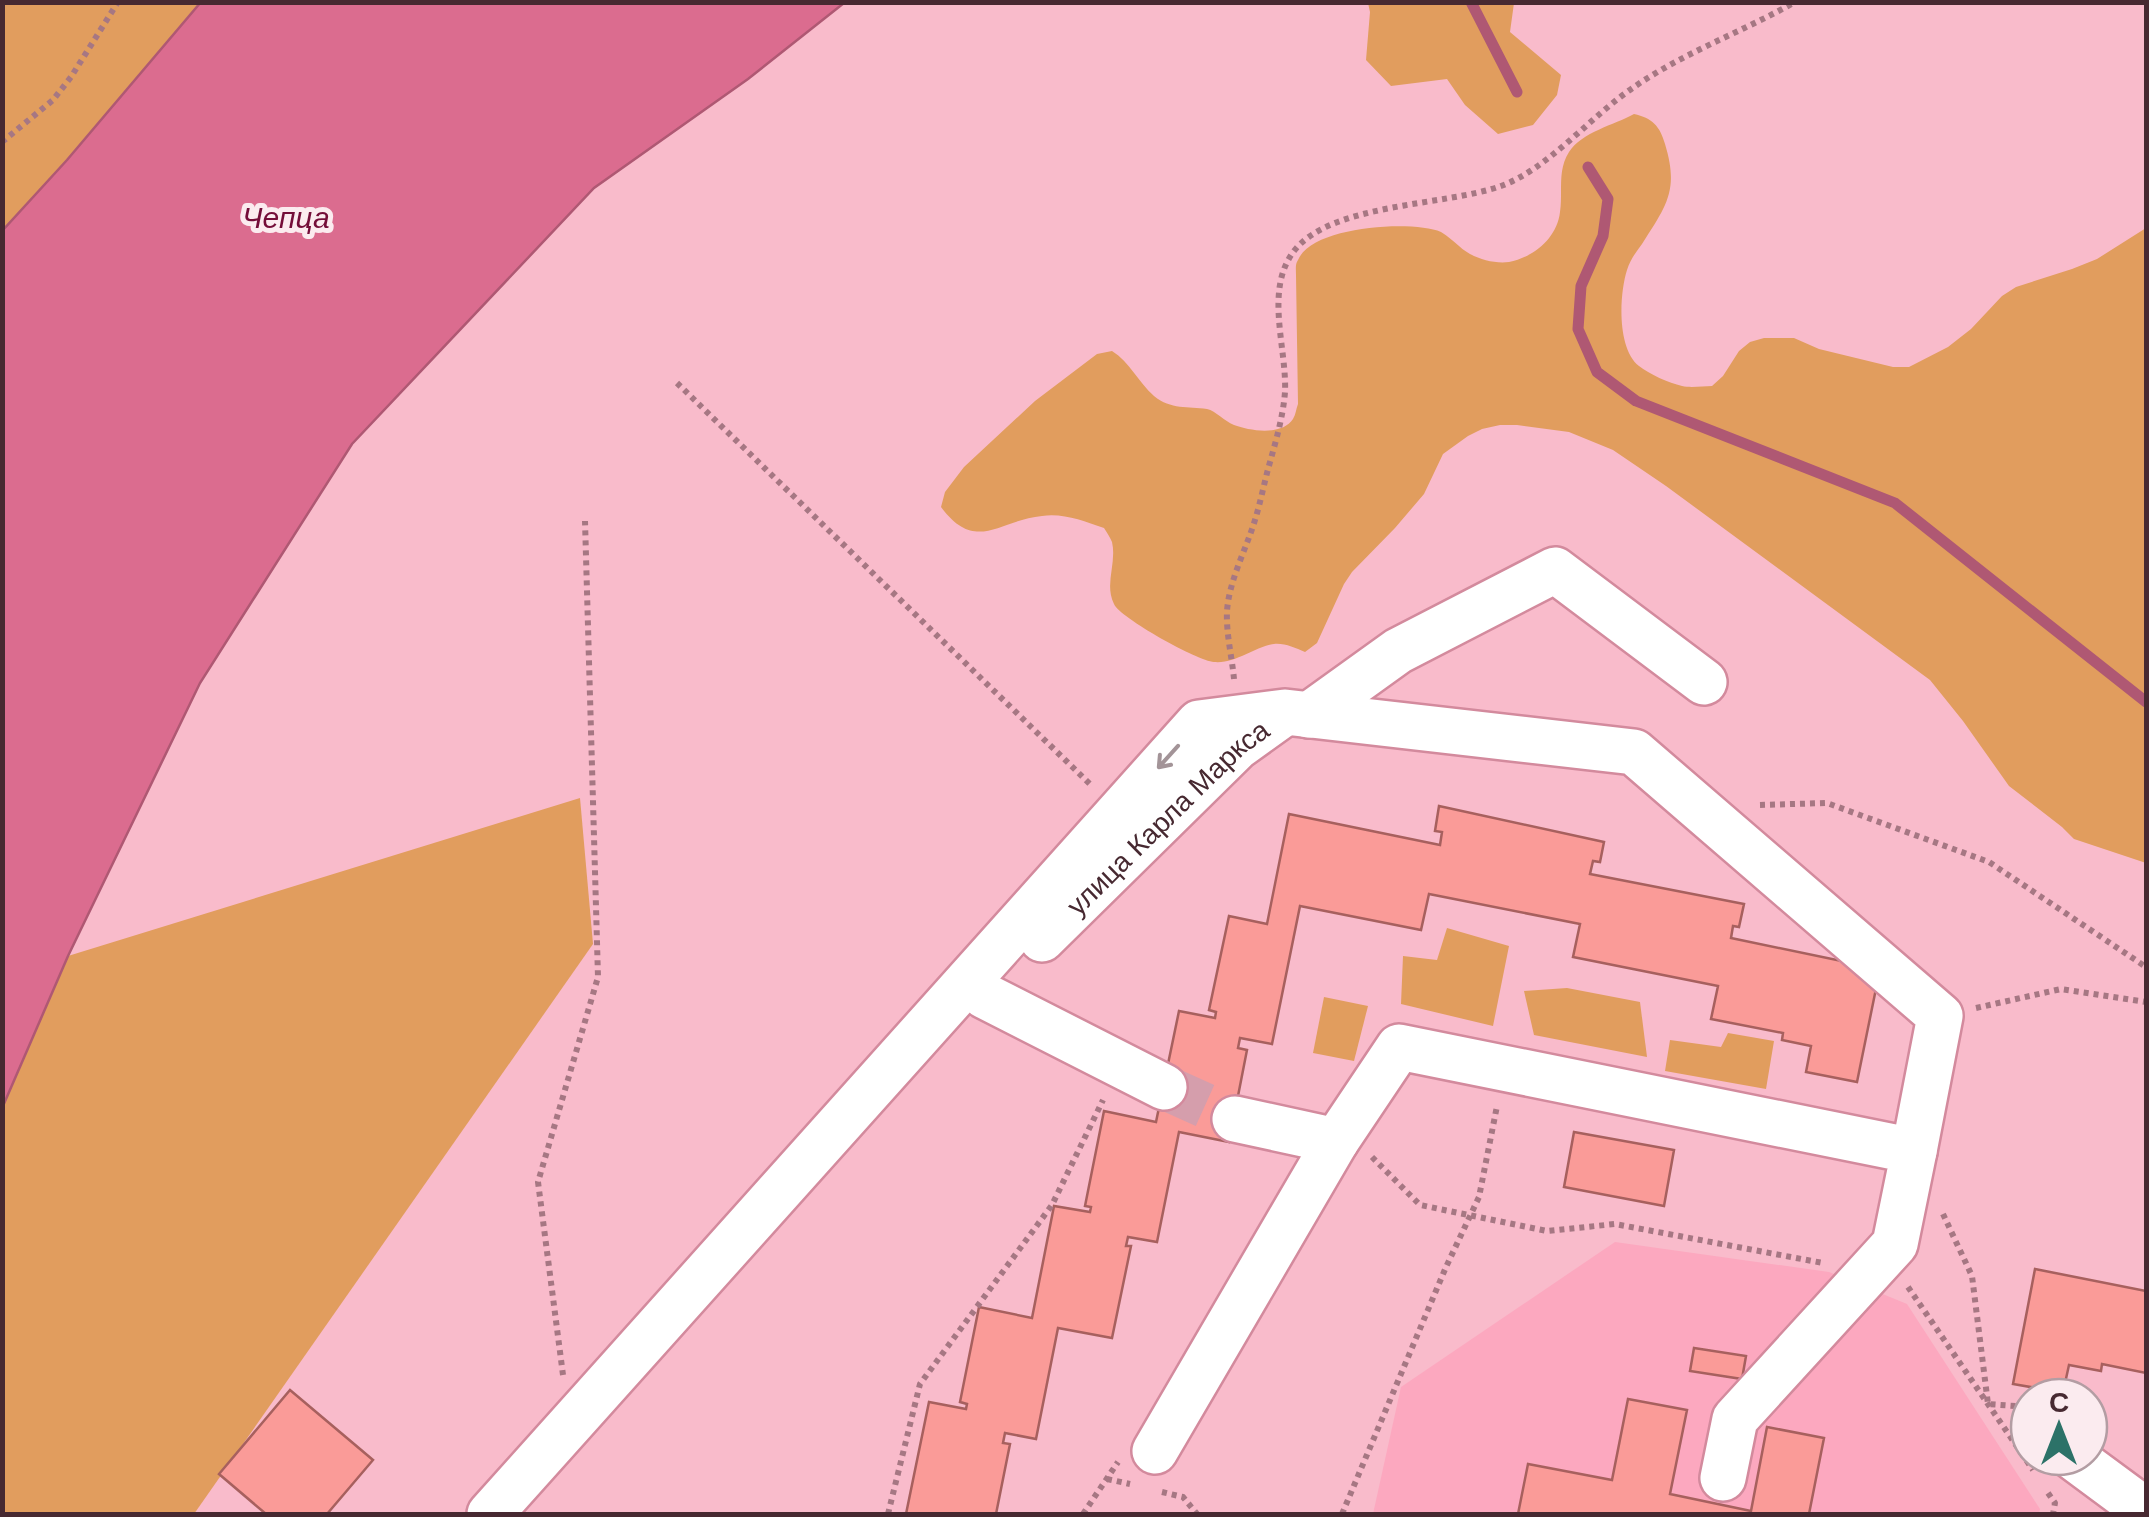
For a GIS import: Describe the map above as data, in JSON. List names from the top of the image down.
{
  "streets": {
    "street": ["улица Карла Маркса"]
  },
  "water": ["Чепца"],
  "north": "top"
}
